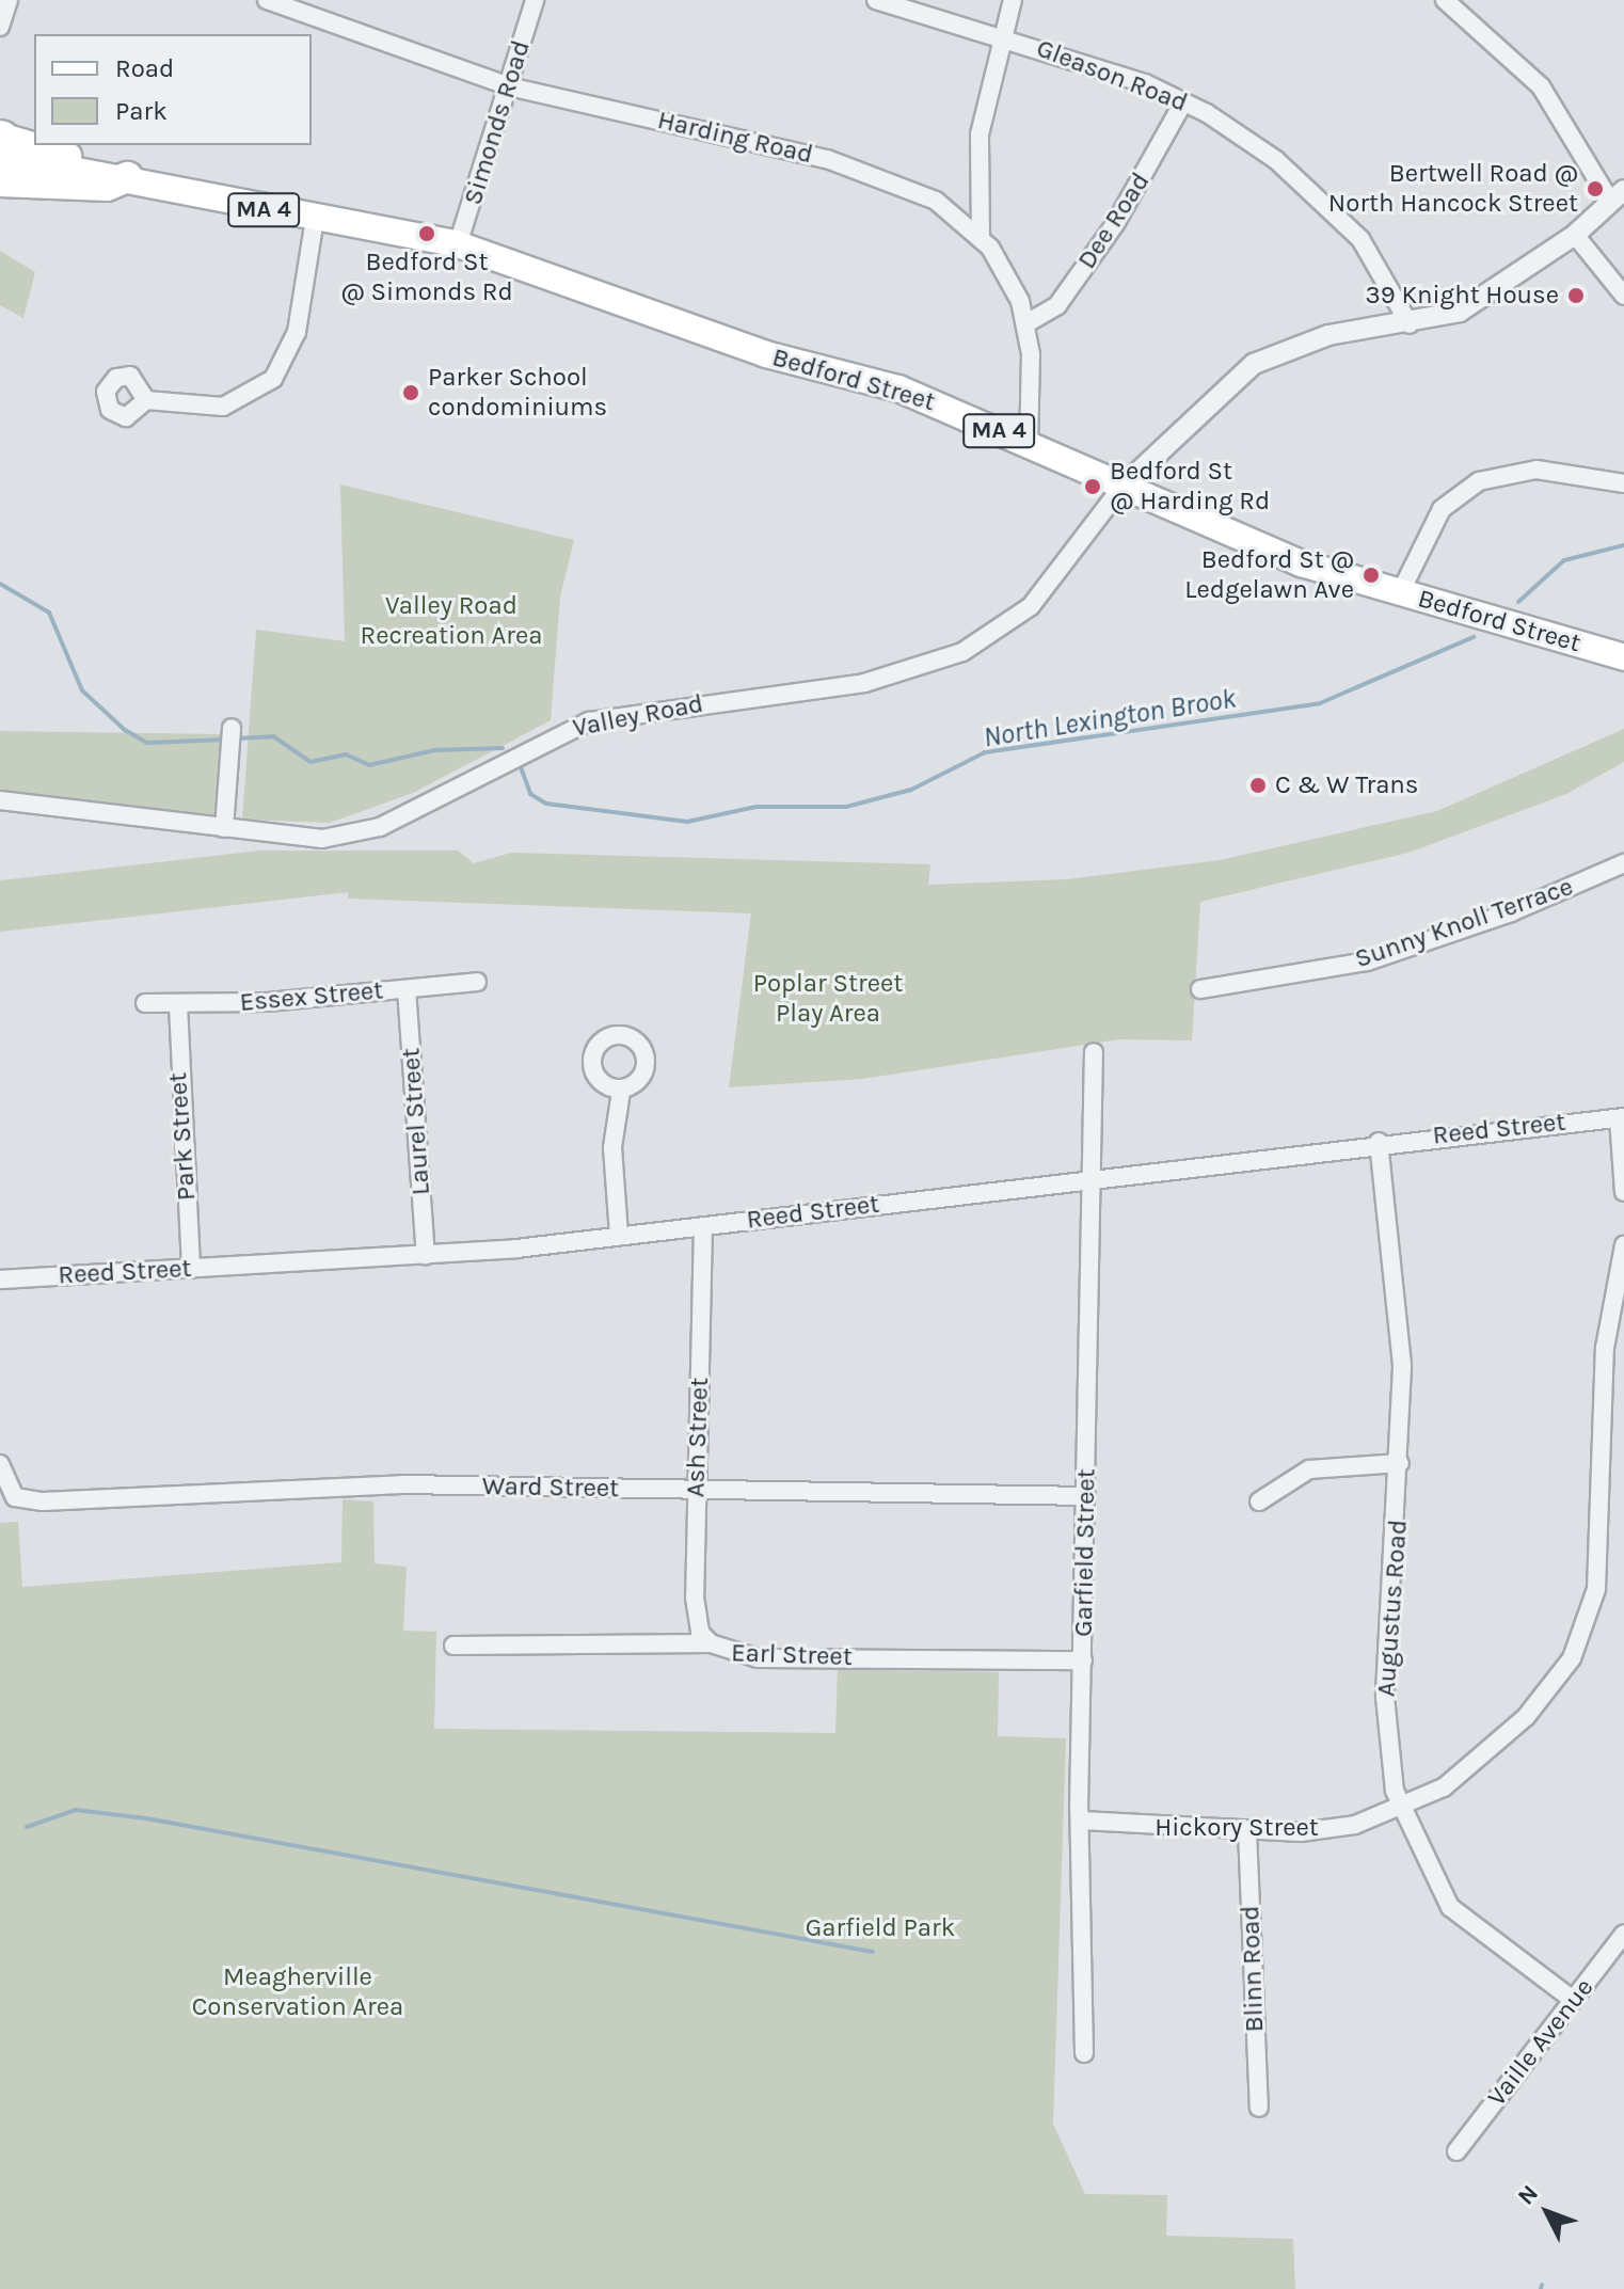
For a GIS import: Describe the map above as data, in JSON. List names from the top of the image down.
{
  "streets": {
    "main road": ["MA 4", "Bedford Street"],
    "street": [
      "Gleason Road",
      "Simonds Road",
      "Harding Road",
      "Dee Road",
      "Valley Road",
      "Sunny Knoll Terrace",
      "Essex Street",
      "Laurel Street",
      "Reed Street",
      "Park Street",
      "Ash Street",
      "Ward Street",
      "Garfield Street",
      "Augustus Road",
      "Earl Street",
      "Hickory Street",
      "Blinn Road",
      "Vaille Avenue"
    ]
  },
  "crossings": [
    ["Gleason Road", "Dee Road"],
    ["Simonds Road", "Harding Road"],
    ["Simonds Road", "Bedford Street"],
    ["Harding Road", "Dee Road"],
    ["Harding Road", "Bedford Street"],
    ["Bedford Street", "Valley Road"],
    ["Essex Street", "Laurel Street"],
    ["Essex Street", "Park Street"],
    ["Laurel Street", "Reed Street"],
    ["Reed Street", "Park Street"],
    ["Reed Street", "Ash Street"],
    ["Reed Street", "Garfield Street"],
    ["Reed Street", "Augustus Road"],
    ["Ash Street", "Ward Street"],
    ["Ash Street", "Earl Street"],
    ["Ward Street", "Garfield Street"],
    ["Garfield Street", "Earl Street"],
    ["Garfield Street", "Hickory Street"],
    ["Augustus Road", "Hickory Street"],
    ["Augustus Road", "Vaille Avenue"],
    ["Hickory Street", "Blinn Road"]
  ],
  "water": ["North Lexington Brook"],
  "parks": [
    "Valley Road Recreation Area",
    "Poplar Street Play Area",
    "Garfield Park",
    "Meagherville Conservation Area"
  ],
  "places": [
    "Bertwell Road @ North Hancock Street",
    "Bedford St @ Simonds Rd",
    "39 Knight House",
    "Parker School condominiums",
    "Bedford St @ Harding Rd",
    "Bedford St @ Ledgelawn Ave",
    "C & W Trans"
  ],
  "legend": ["Road", "Park"],
  "north": "top left"
}
